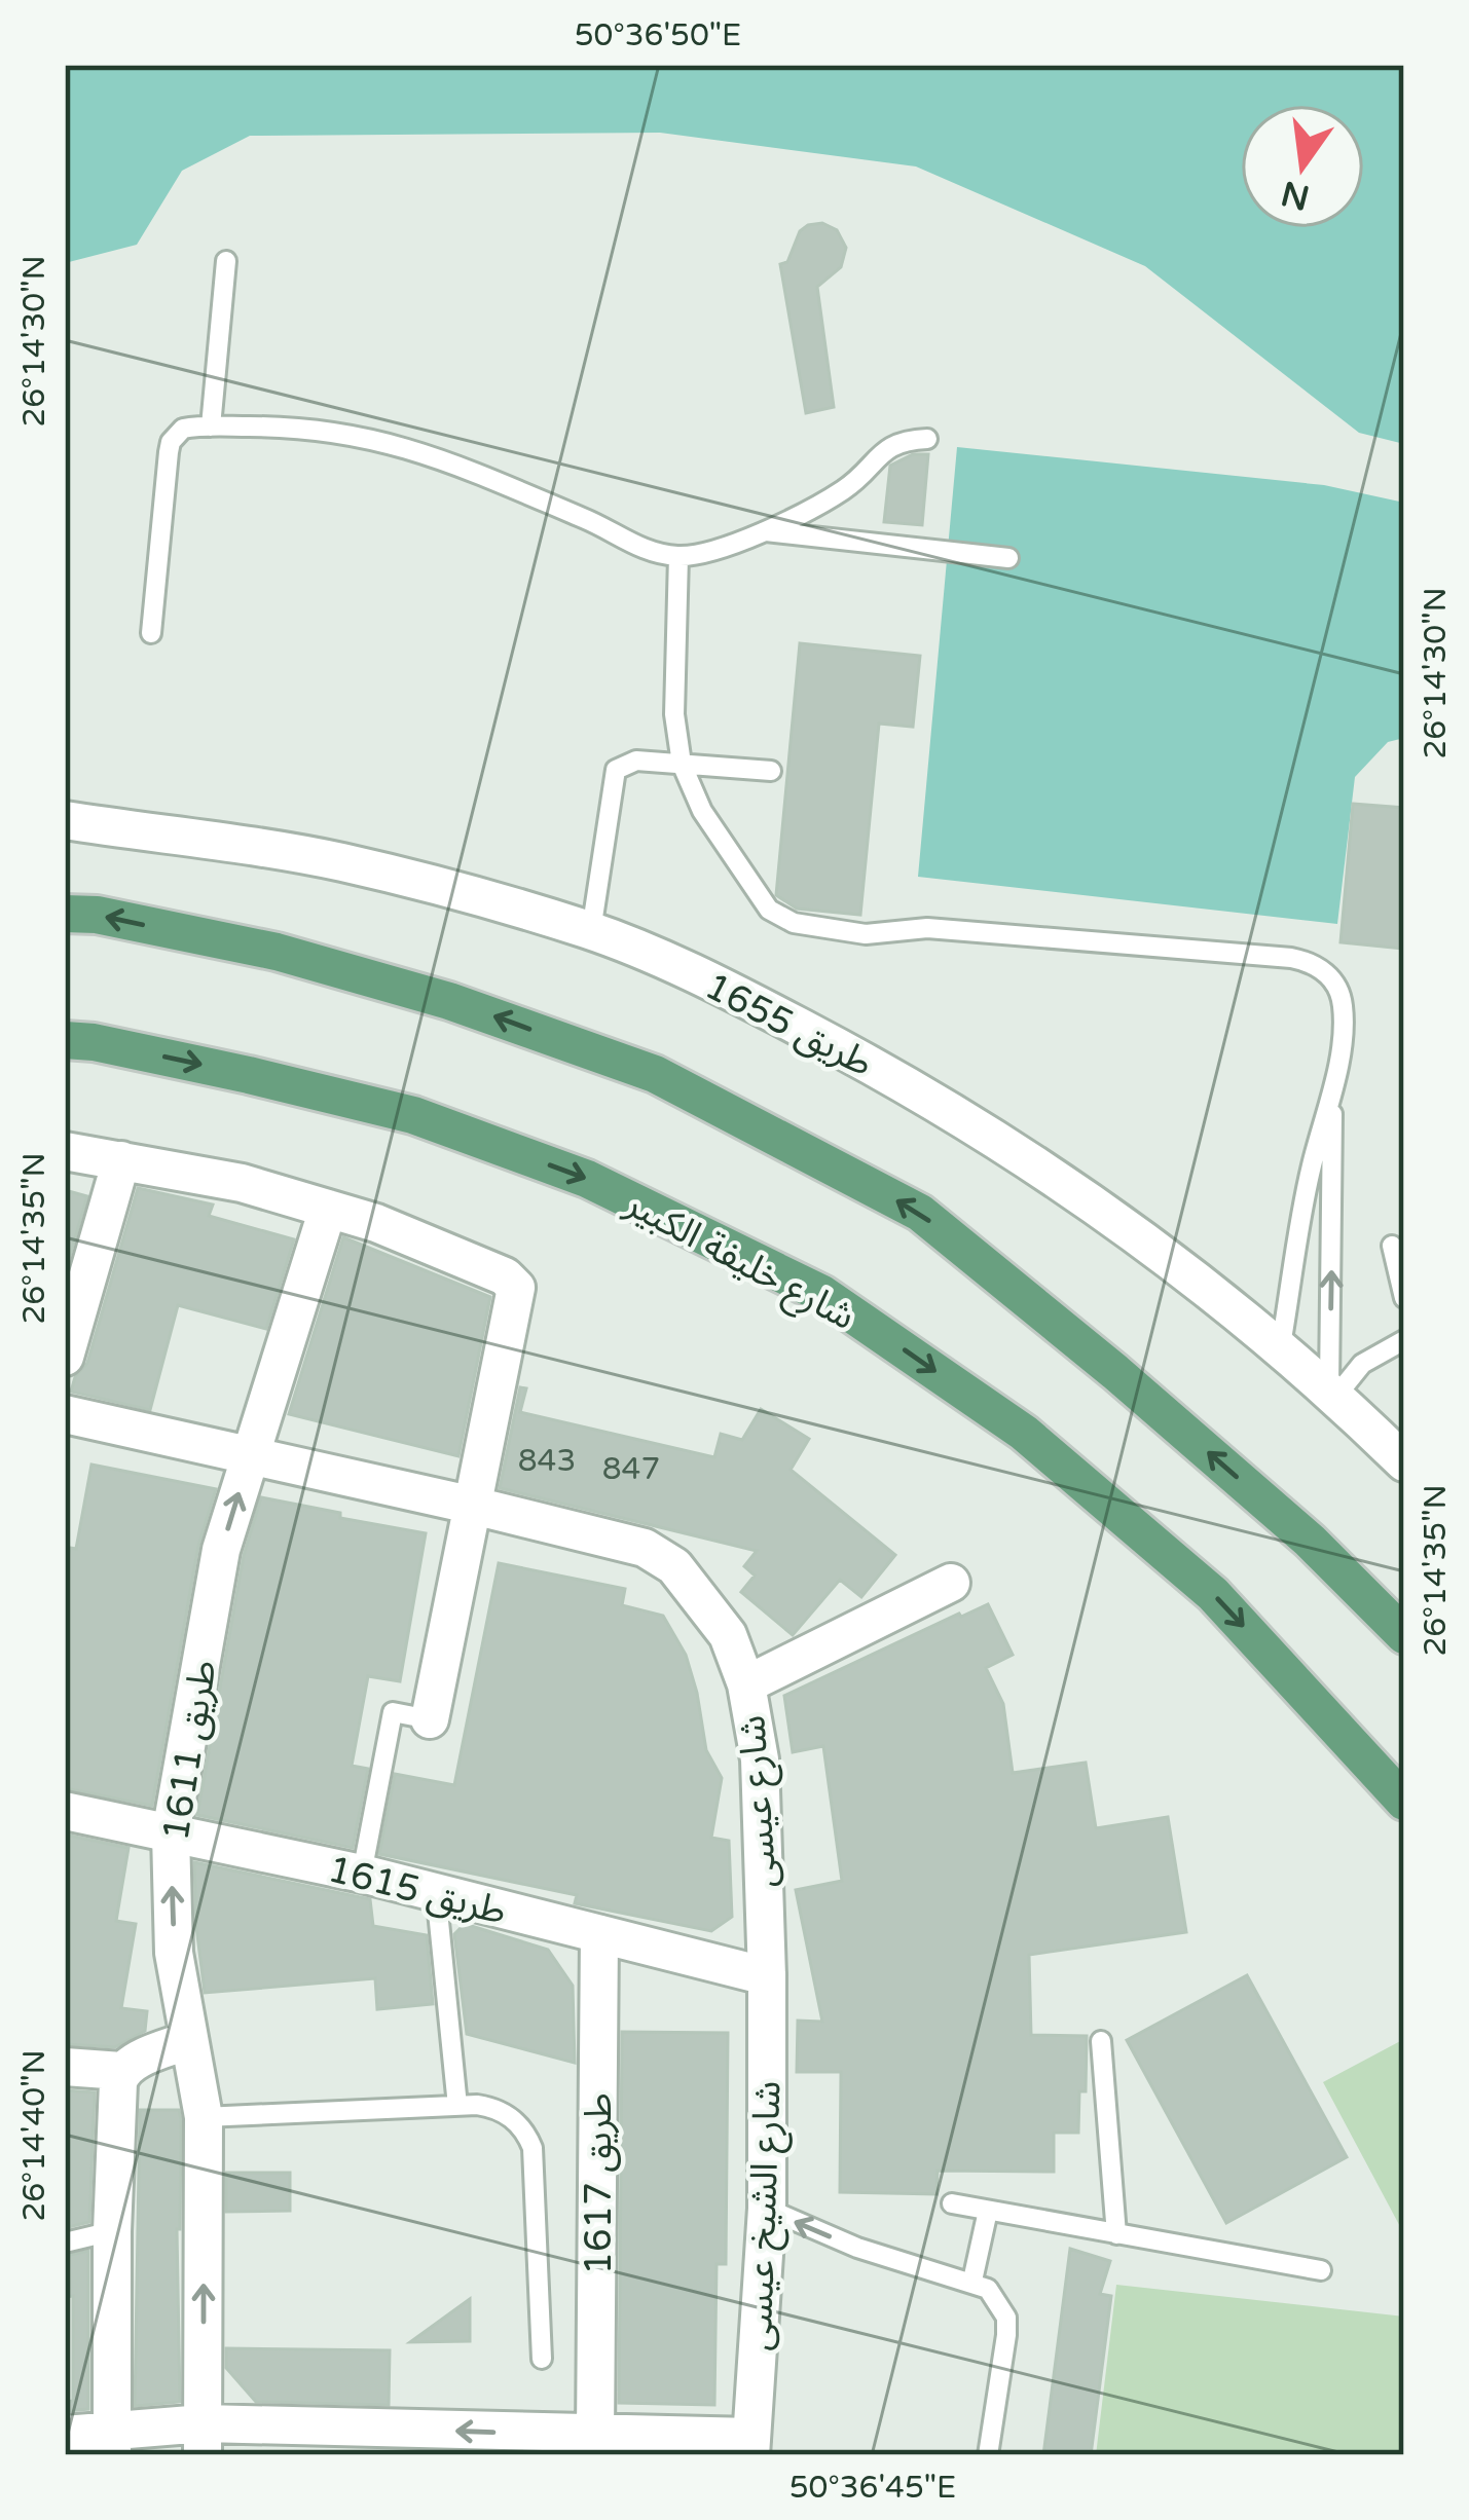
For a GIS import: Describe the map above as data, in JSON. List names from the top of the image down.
{
  "streets": {
    "main road": ["شارع خليفة الكبير"],
    "street": [
      "طريق 1655",
      "طريق 1611",
      "شارع عيسى",
      "طريق 1615",
      "طريق 1617",
      "شارع الشيخ عيسى"
    ]
  },
  "crossings": [
    ["طريق 1611", "شارع عيسى"],
    ["طريق 1611", "طريق 1615"],
    ["شارع عيسى", "طريق 1615"],
    ["شارع عيسى", "شارع الشيخ عيسى"],
    ["طريق 1615", "طريق 1617"],
    ["طريق 1615", "شارع الشيخ عيسى"]
  ],
  "house_numbers": ["843", "847"],
  "north": "bottom",
  "coordinates": [
    "50°36'50\"E",
    "26°14'30\"N",
    "26°14'35\"N",
    "26°14'40\"N",
    "50°36'45\"E"
  ]
}
